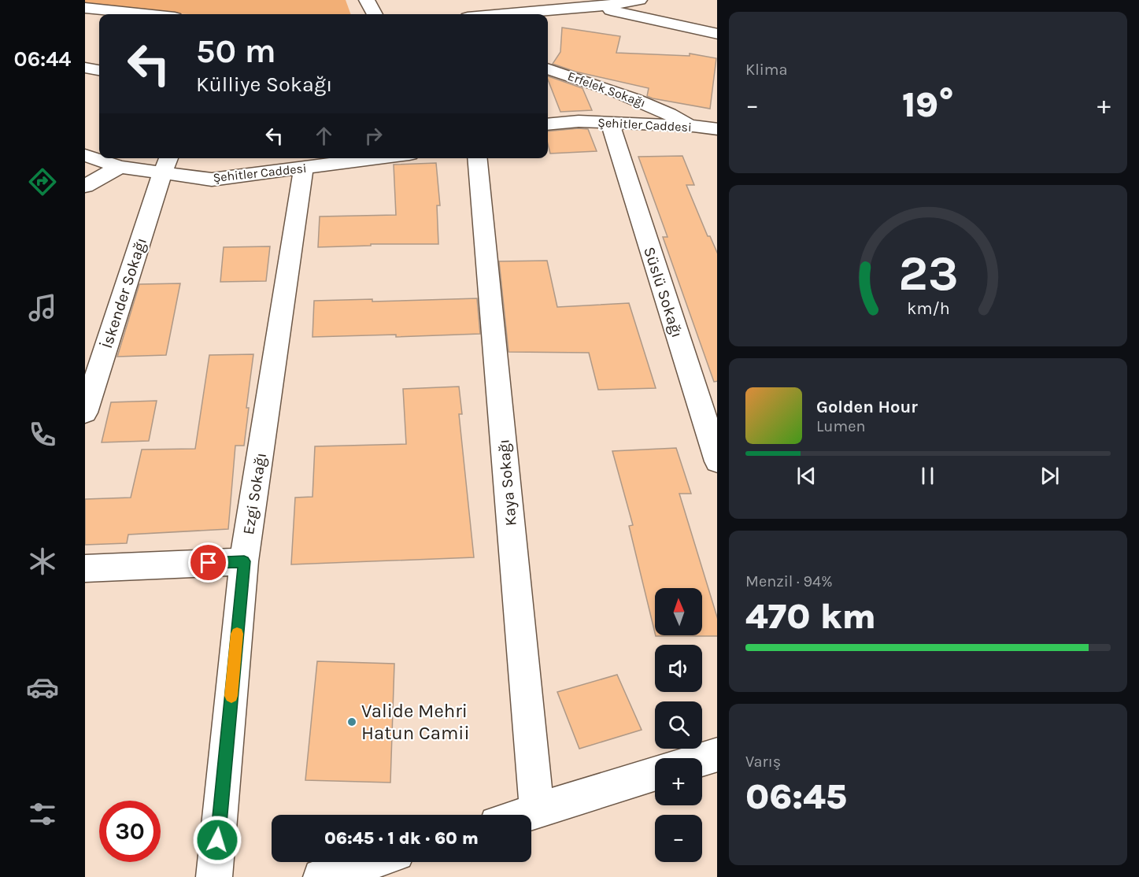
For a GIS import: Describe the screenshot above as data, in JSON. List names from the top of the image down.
{
  "streets": {
    "street": [
      "Erfelek Sokağı",
      "Şehitler Caddesi",
      "Süslü Sokağı",
      "İskender Sokağı",
      "Kaya Sokağı",
      "Ezgi Sokağı"
    ]
  },
  "crossings": [
    ["Erfelek Sokağı", "Şehitler Caddesi"],
    ["Şehitler Caddesi", "Süslü Sokağı"],
    ["Şehitler Caddesi", "İskender Sokağı"],
    ["Şehitler Caddesi", "Ezgi Sokağı"]
  ],
  "places": ["Valide Mehri Hatun Camii"],
  "north": "top",
  "page": {
    "tabs": "06:44",
    "tile": [
      "Klima",
      ["Menzil · 94%", "470 km"],
      ["Varış", "06:45"]
    ],
    "turn": ["50 m", "Külliye Sokağı"],
    "heat": ["−", "19°", "+"],
    "song": ["Golden Hour", "Lumen"],
    "map_buttons": ["+", "−"],
    "limit": "30",
    "trip": "06:45 · 1 dk · 60 m",
    "gauge": ["23", "km/h"]
  }
}
